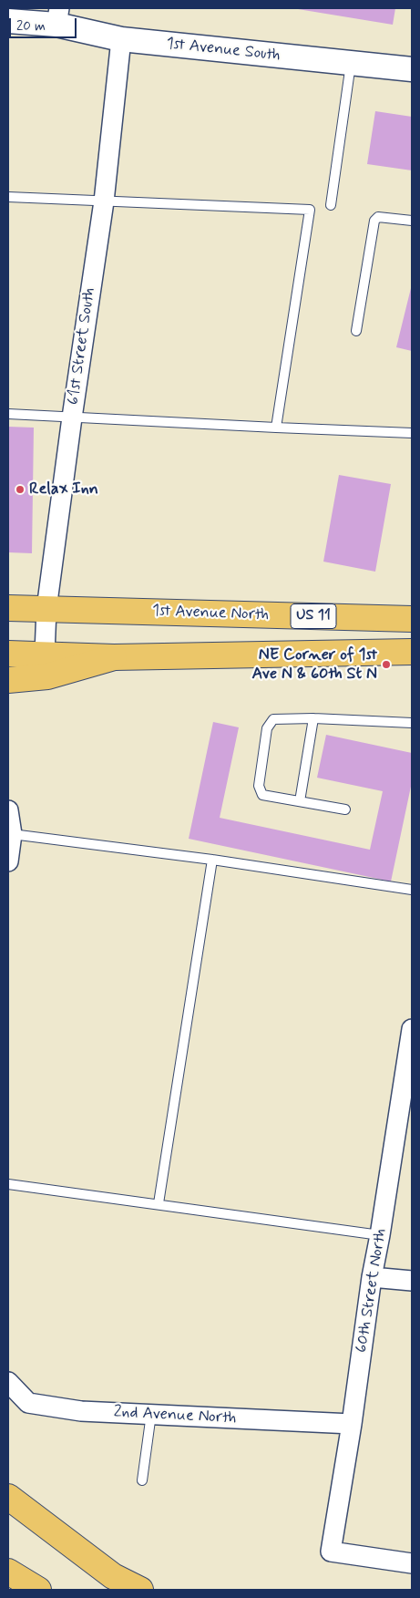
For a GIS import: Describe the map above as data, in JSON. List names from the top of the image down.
{
  "streets": {
    "main road": ["1st Avenue North", "US 11"],
    "street": [
      "1st Avenue South",
      "61st Street South",
      "60th Street North",
      "2nd Avenue North"
    ]
  },
  "crossings": [
    ["1st Avenue South", "61st Street South"],
    ["61st Street South", "1st Avenue North"],
    ["60th Street North", "2nd Avenue North"]
  ],
  "places": ["Relax Inn", "NE Corner of 1st Ave N & 60th St N"],
  "scale_bar": "20 m"
}
